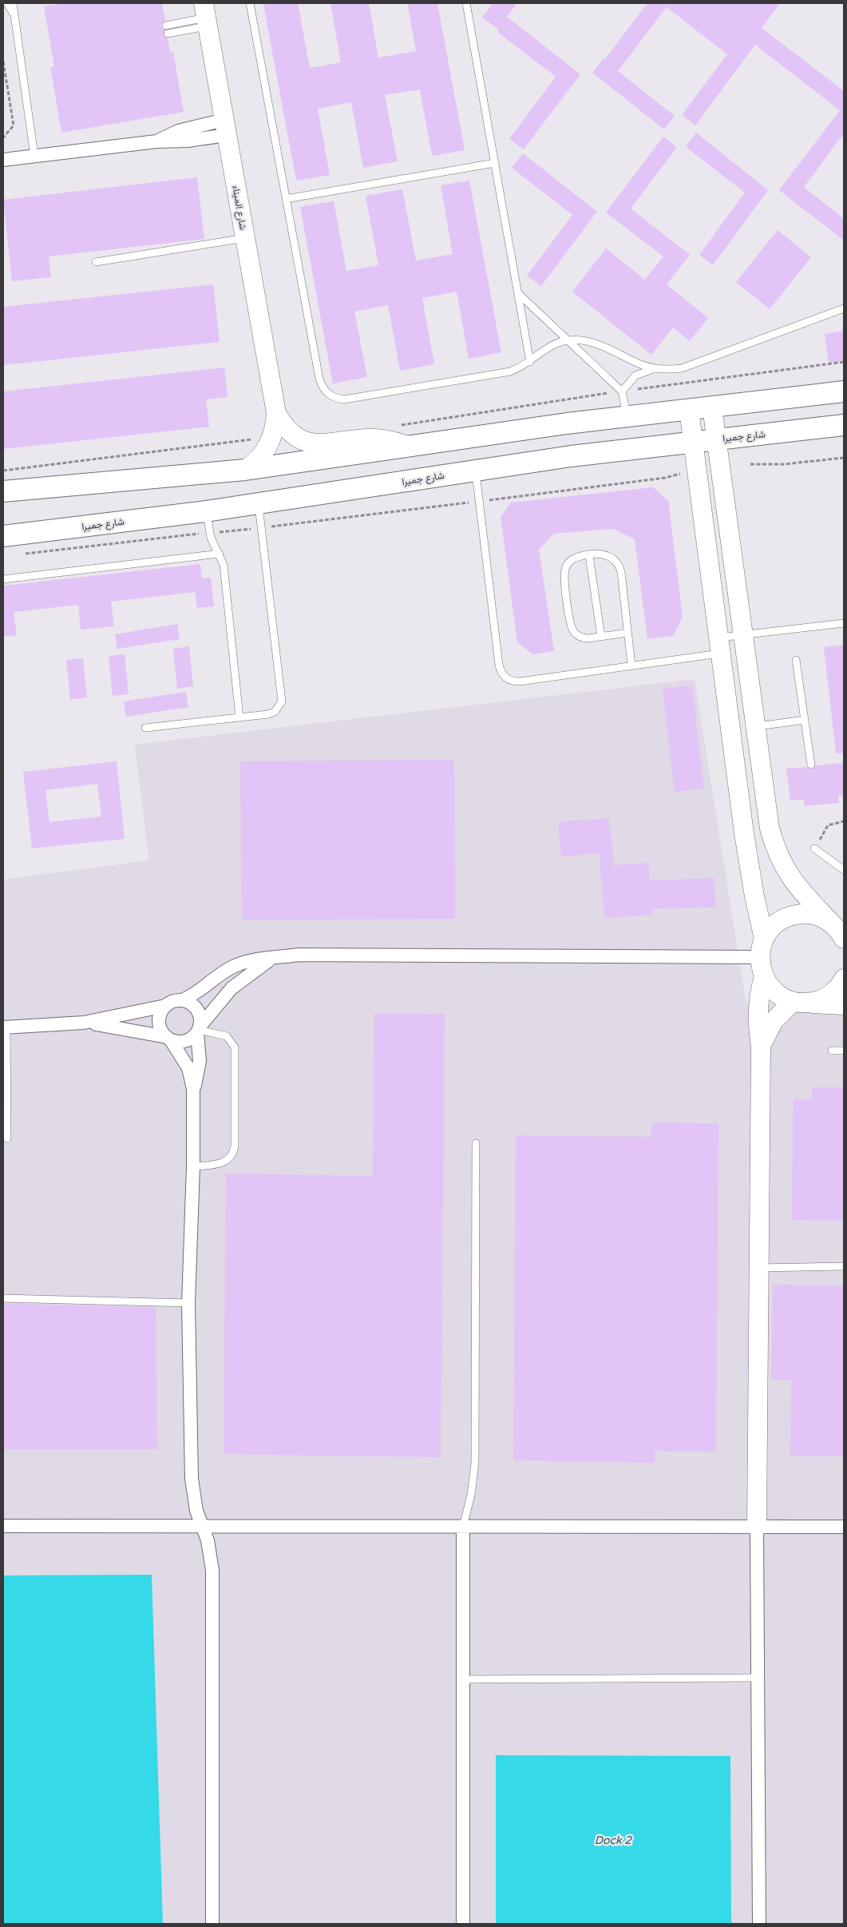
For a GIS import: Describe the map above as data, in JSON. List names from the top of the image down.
{
  "streets": {
    "main road": ["شارع جميرا"],
    "street": ["شارع الميناء"]
  },
  "water": ["Dock 2"]
}
